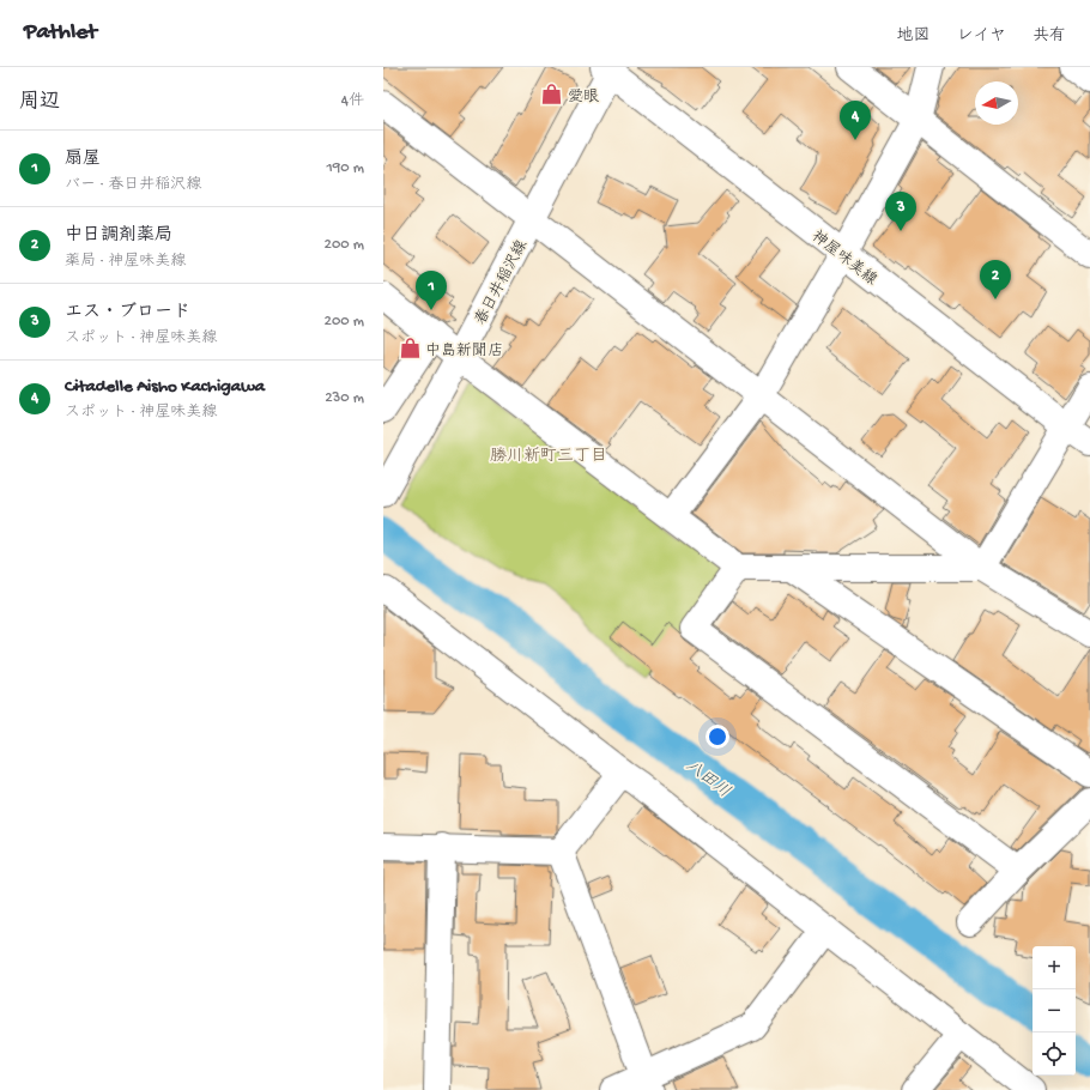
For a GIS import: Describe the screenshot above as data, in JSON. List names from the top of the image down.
{
  "streets": {
    "street": ["神屋味美線", "春日井稲沢線"]
  },
  "crossings": [
    ["神屋味美線", "春日井稲沢線"]
  ],
  "districts": ["勝川新町三丁目"],
  "water": ["八田川"],
  "places": {
    "shop": ["愛眼", "中島新聞店"]
  },
  "north": "left",
  "page": {
    "header": "Pathlet",
    "nav": ["地図", "レイヤ", "共有"],
    "heading": ["周辺", "4件"],
    "pins": [
      "4",
      "3",
      "2",
      "1"
    ],
    "list": [
      {
        "mark": "1",
        "name": "扇屋",
        "note": "バー · 春日井稲沢線",
        "value": "190 m"
      },
      {
        "mark": "2",
        "name": "中日調剤薬局",
        "note": "薬局 · 神屋味美線",
        "value": "200 m"
      },
      {
        "mark": "3",
        "name": "エス・ブロード",
        "note": "スポット · 神屋味美線",
        "value": "200 m"
      },
      {
        "mark": "4",
        "name": "Citadelle Aisho Kachigawa",
        "note": "スポット · 神屋味美線",
        "value": "230 m"
      }
    ],
    "map_buttons": ["+", "−"]
  }
}
